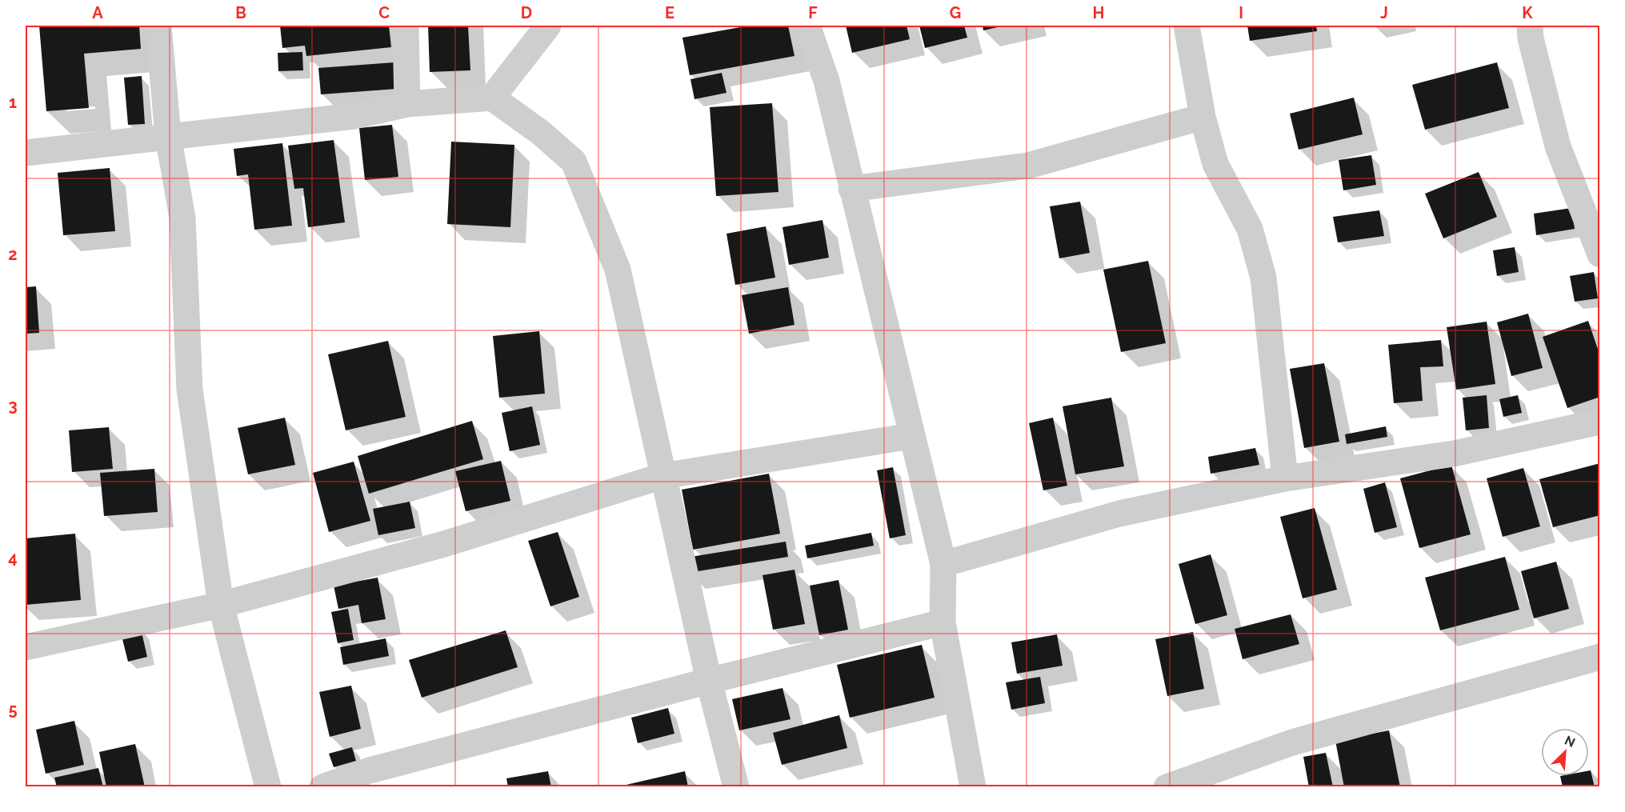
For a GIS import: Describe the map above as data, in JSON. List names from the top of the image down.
{
  "north": "top right",
  "grid": {
    "columns": [
      "A",
      "B",
      "C",
      "D",
      "E",
      "F",
      "G",
      "H",
      "I",
      "J",
      "K"
    ],
    "rows": [
      "1",
      "2",
      "3",
      "4",
      "5"
    ]
  }
}
